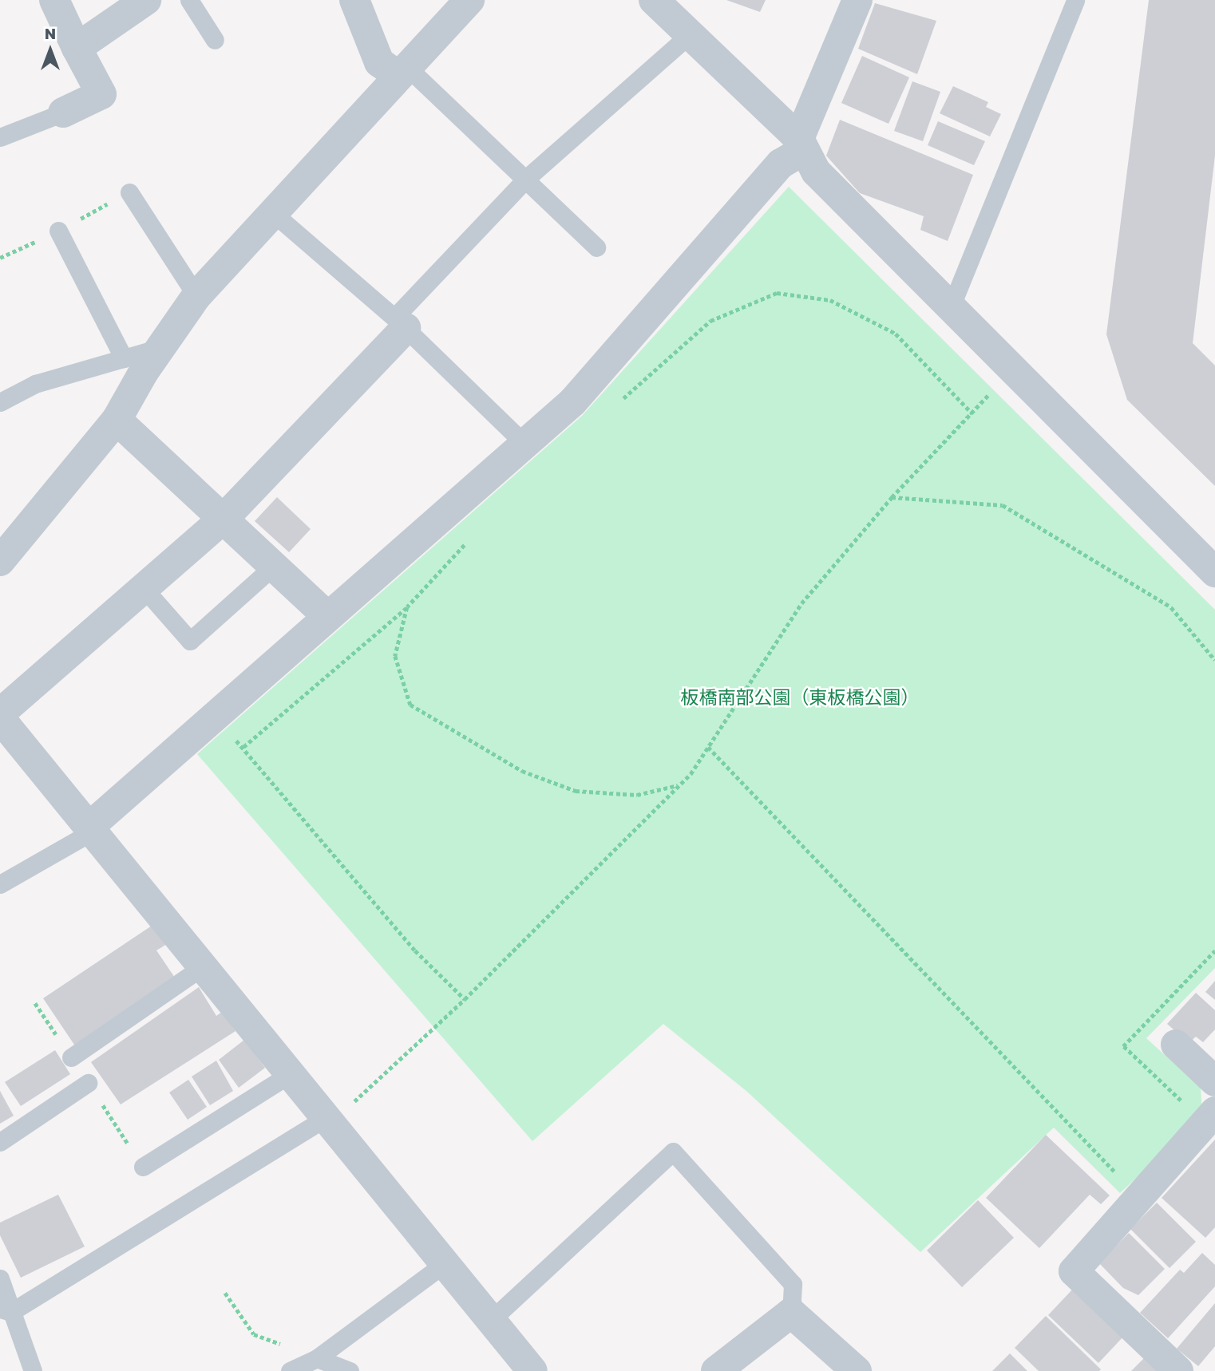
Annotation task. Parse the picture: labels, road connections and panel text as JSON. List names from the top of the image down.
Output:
{
  "parks": ["板橋南部公園（東板橋公園）"],
  "north": "top"
}
